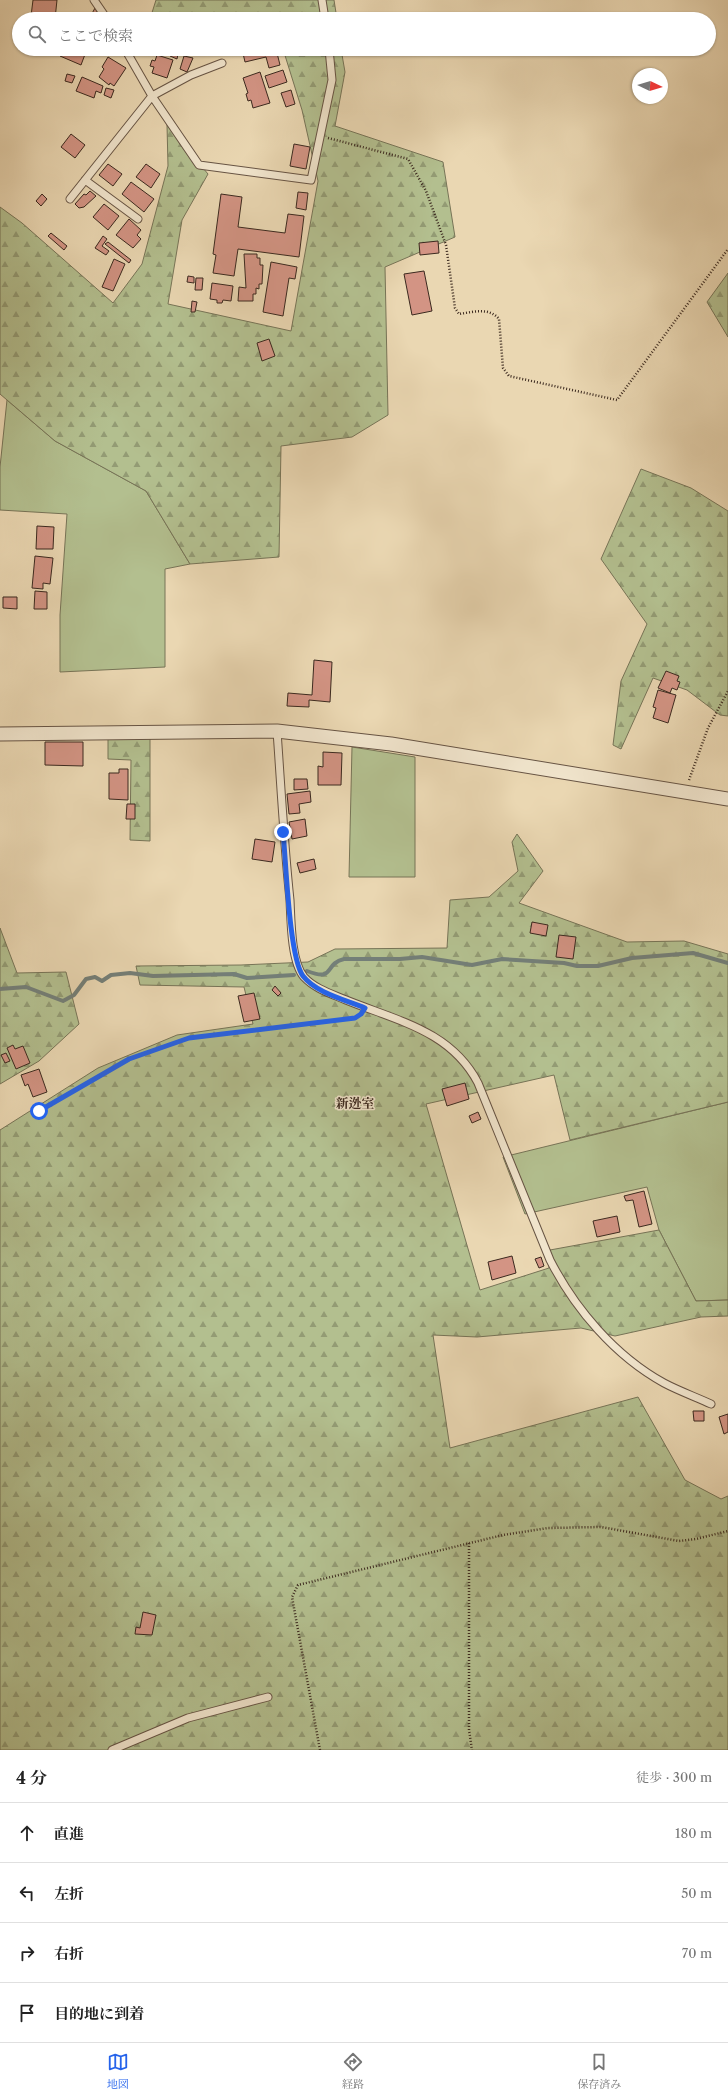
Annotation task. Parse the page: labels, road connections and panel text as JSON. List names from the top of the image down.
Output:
{
  "districts": ["新迯室"],
  "north": "right",
  "page": {
    "search": "ここで検索",
    "heading": ["4 分", "徒歩 · 300 m"],
    "list": [
      ["直進", "180 m"],
      ["左折", "50 m"],
      ["右折", "70 m"],
      "目的地に到着"
    ],
    "nav": ["地図", "経路", "保存済み"]
  }
}
